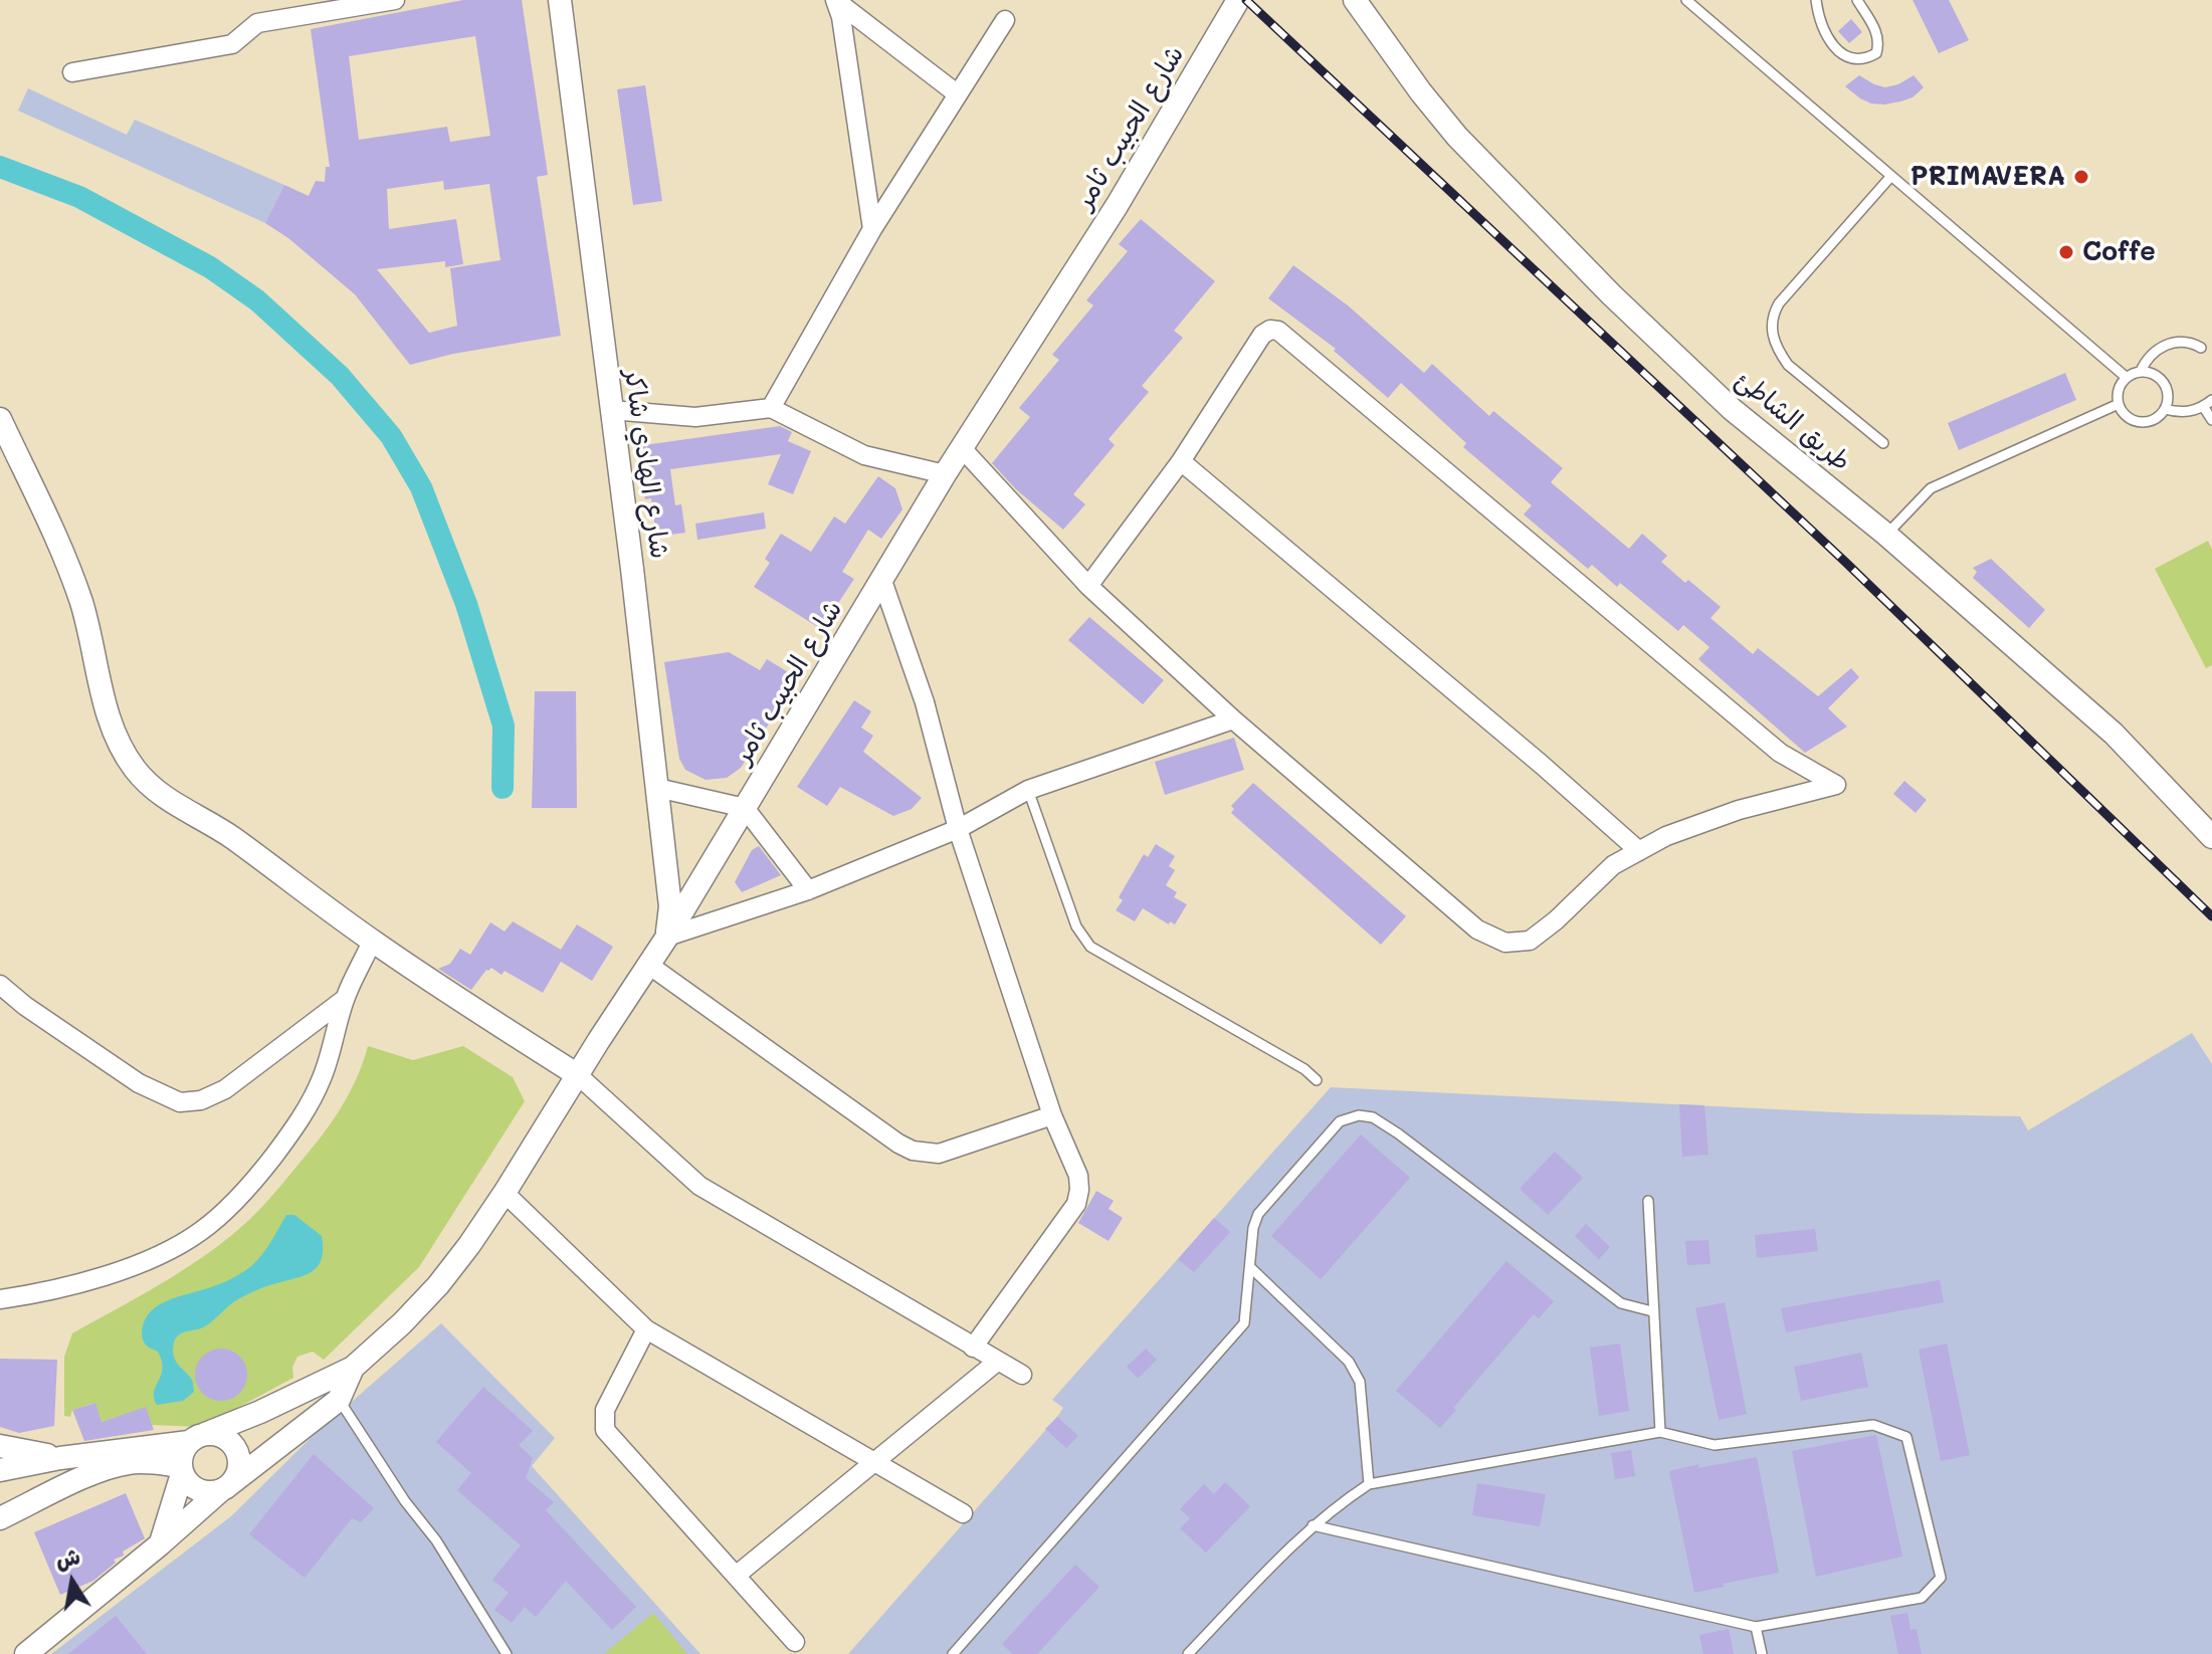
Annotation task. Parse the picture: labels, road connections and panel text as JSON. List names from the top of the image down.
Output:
{
  "streets": {
    "street": ["شارع الحبيب ثامر", "طريق الشاطئ", "شارع الهادي شاكر"]
  },
  "crossings": [
    ["شارع الحبيب ثامر", "شارع الهادي شاكر"]
  ],
  "places": ["PRIMAVERA", "Coffe"],
  "north": "top"
}
